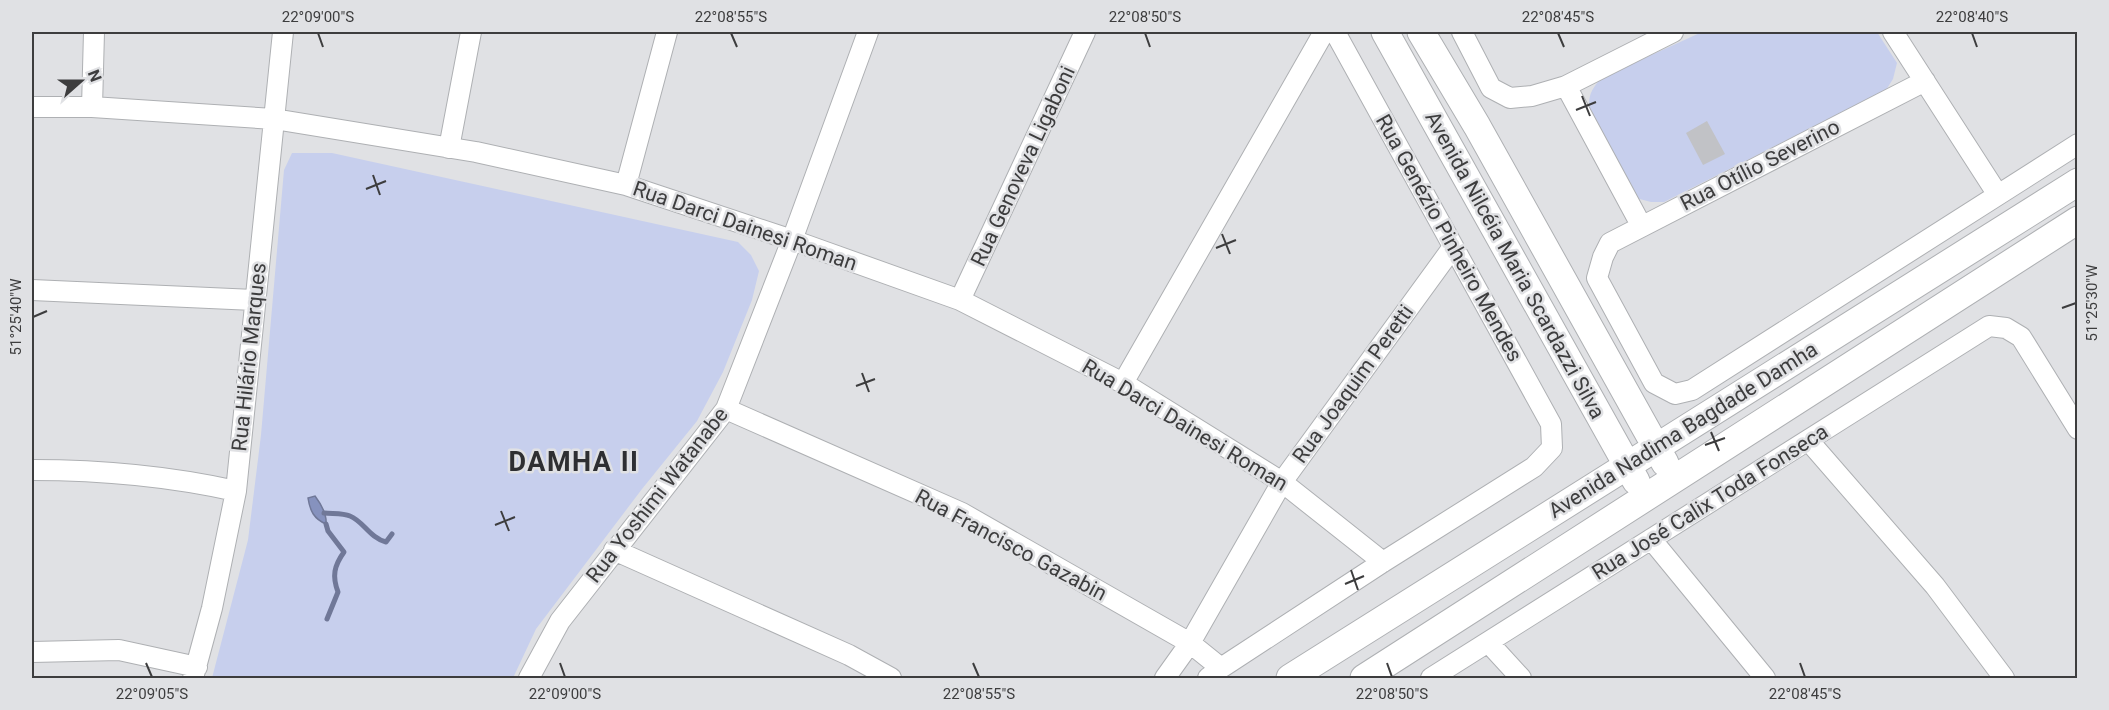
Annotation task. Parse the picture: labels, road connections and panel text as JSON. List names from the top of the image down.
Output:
{
  "streets": {
    "street": [
      "Rua Otílio Severino",
      "Rua Genoveva Ligaboni",
      "Rua Darci Dainesi Roman",
      "Rua Genézio Pinheiro Mendes",
      "Avenida Nilcéia Maria Scardazzi Silva",
      "Rua Hilário Marques",
      "Rua Joaquim Peretti",
      "Avenida Nadima Bagdade Damha",
      "Rua Yoshimi Watanabe",
      "Rua José Calix Toda Fonseca",
      "Rua Francisco Gazabin"
    ]
  },
  "crossings": [
    ["Rua Otílio Severino", "Avenida Nadima Bagdade Damha"],
    ["Rua Genoveva Ligaboni", "Rua Darci Dainesi Roman"],
    ["Rua Darci Dainesi Roman", "Rua Genézio Pinheiro Mendes"],
    ["Rua Darci Dainesi Roman", "Rua Hilário Marques"],
    ["Rua Darci Dainesi Roman", "Rua Joaquim Peretti"],
    ["Rua Darci Dainesi Roman", "Rua Yoshimi Watanabe"],
    ["Rua Genézio Pinheiro Mendes", "Rua Joaquim Peretti"],
    ["Avenida Nilcéia Maria Scardazzi Silva", "Avenida Nadima Bagdade Damha"],
    ["Rua Joaquim Peretti", "Rua Francisco Gazabin"],
    ["Rua Yoshimi Watanabe", "Rua Francisco Gazabin"]
  ],
  "districts": ["DAMHA II"],
  "north": "right",
  "coordinates": [
    "22°09'00\"S",
    "22°08'55\"S",
    "22°08'50\"S",
    "22°08'45\"S",
    "22°08'40\"S",
    "51°25'30\"W",
    "51°25'40\"W",
    "22°09'05\"S"
  ]
}
